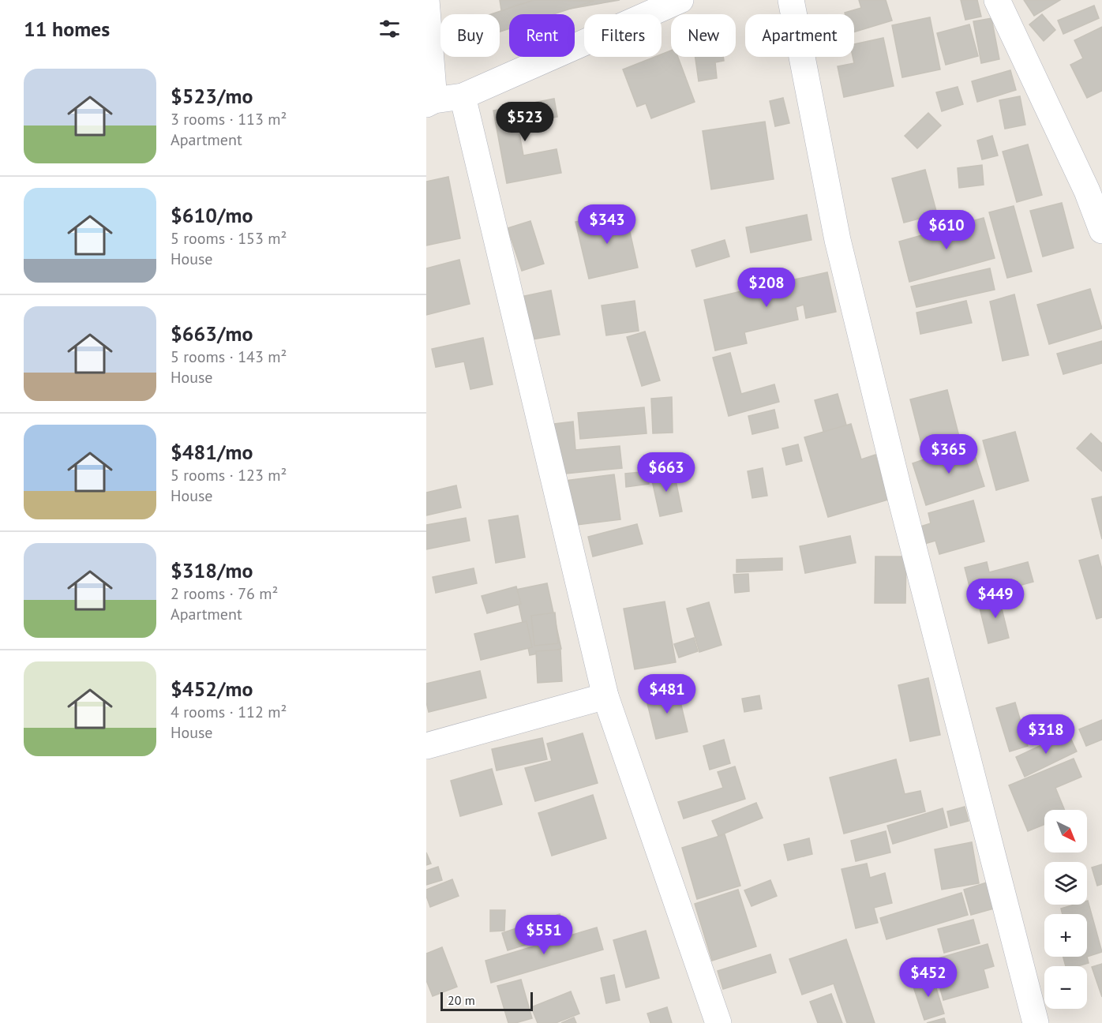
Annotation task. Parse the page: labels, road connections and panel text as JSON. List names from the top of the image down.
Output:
{
  "scale_bar": "20 m",
  "north": "bottom right",
  "page": {
    "heading": "11 homes",
    "chip": [
      "Buy",
      "Rent",
      "Filters",
      "New",
      "Apartment"
    ],
    "list": [
      {
        "name": "$523/mo",
        "note": "3 rooms · 113 m² · Apartment"
      },
      {
        "name": "$610/mo",
        "note": "5 rooms · 153 m² · House"
      },
      {
        "name": "$663/mo",
        "note": "5 rooms · 143 m² · House"
      },
      {
        "name": "$481/mo",
        "note": "5 rooms · 123 m² · House"
      },
      {
        "name": "$318/mo",
        "note": "2 rooms · 76 m² · Apartment"
      },
      {
        "name": "$452/mo",
        "note": "4 rooms · 112 m² · House"
      }
    ],
    "price": [
      "$523",
      "$343",
      "$610",
      "$208",
      "$365",
      "$663",
      "$449",
      "$481",
      "$318",
      "$551",
      "$452"
    ],
    "map_buttons": ["+", "−"],
    "scale": "20 m"
  }
}
